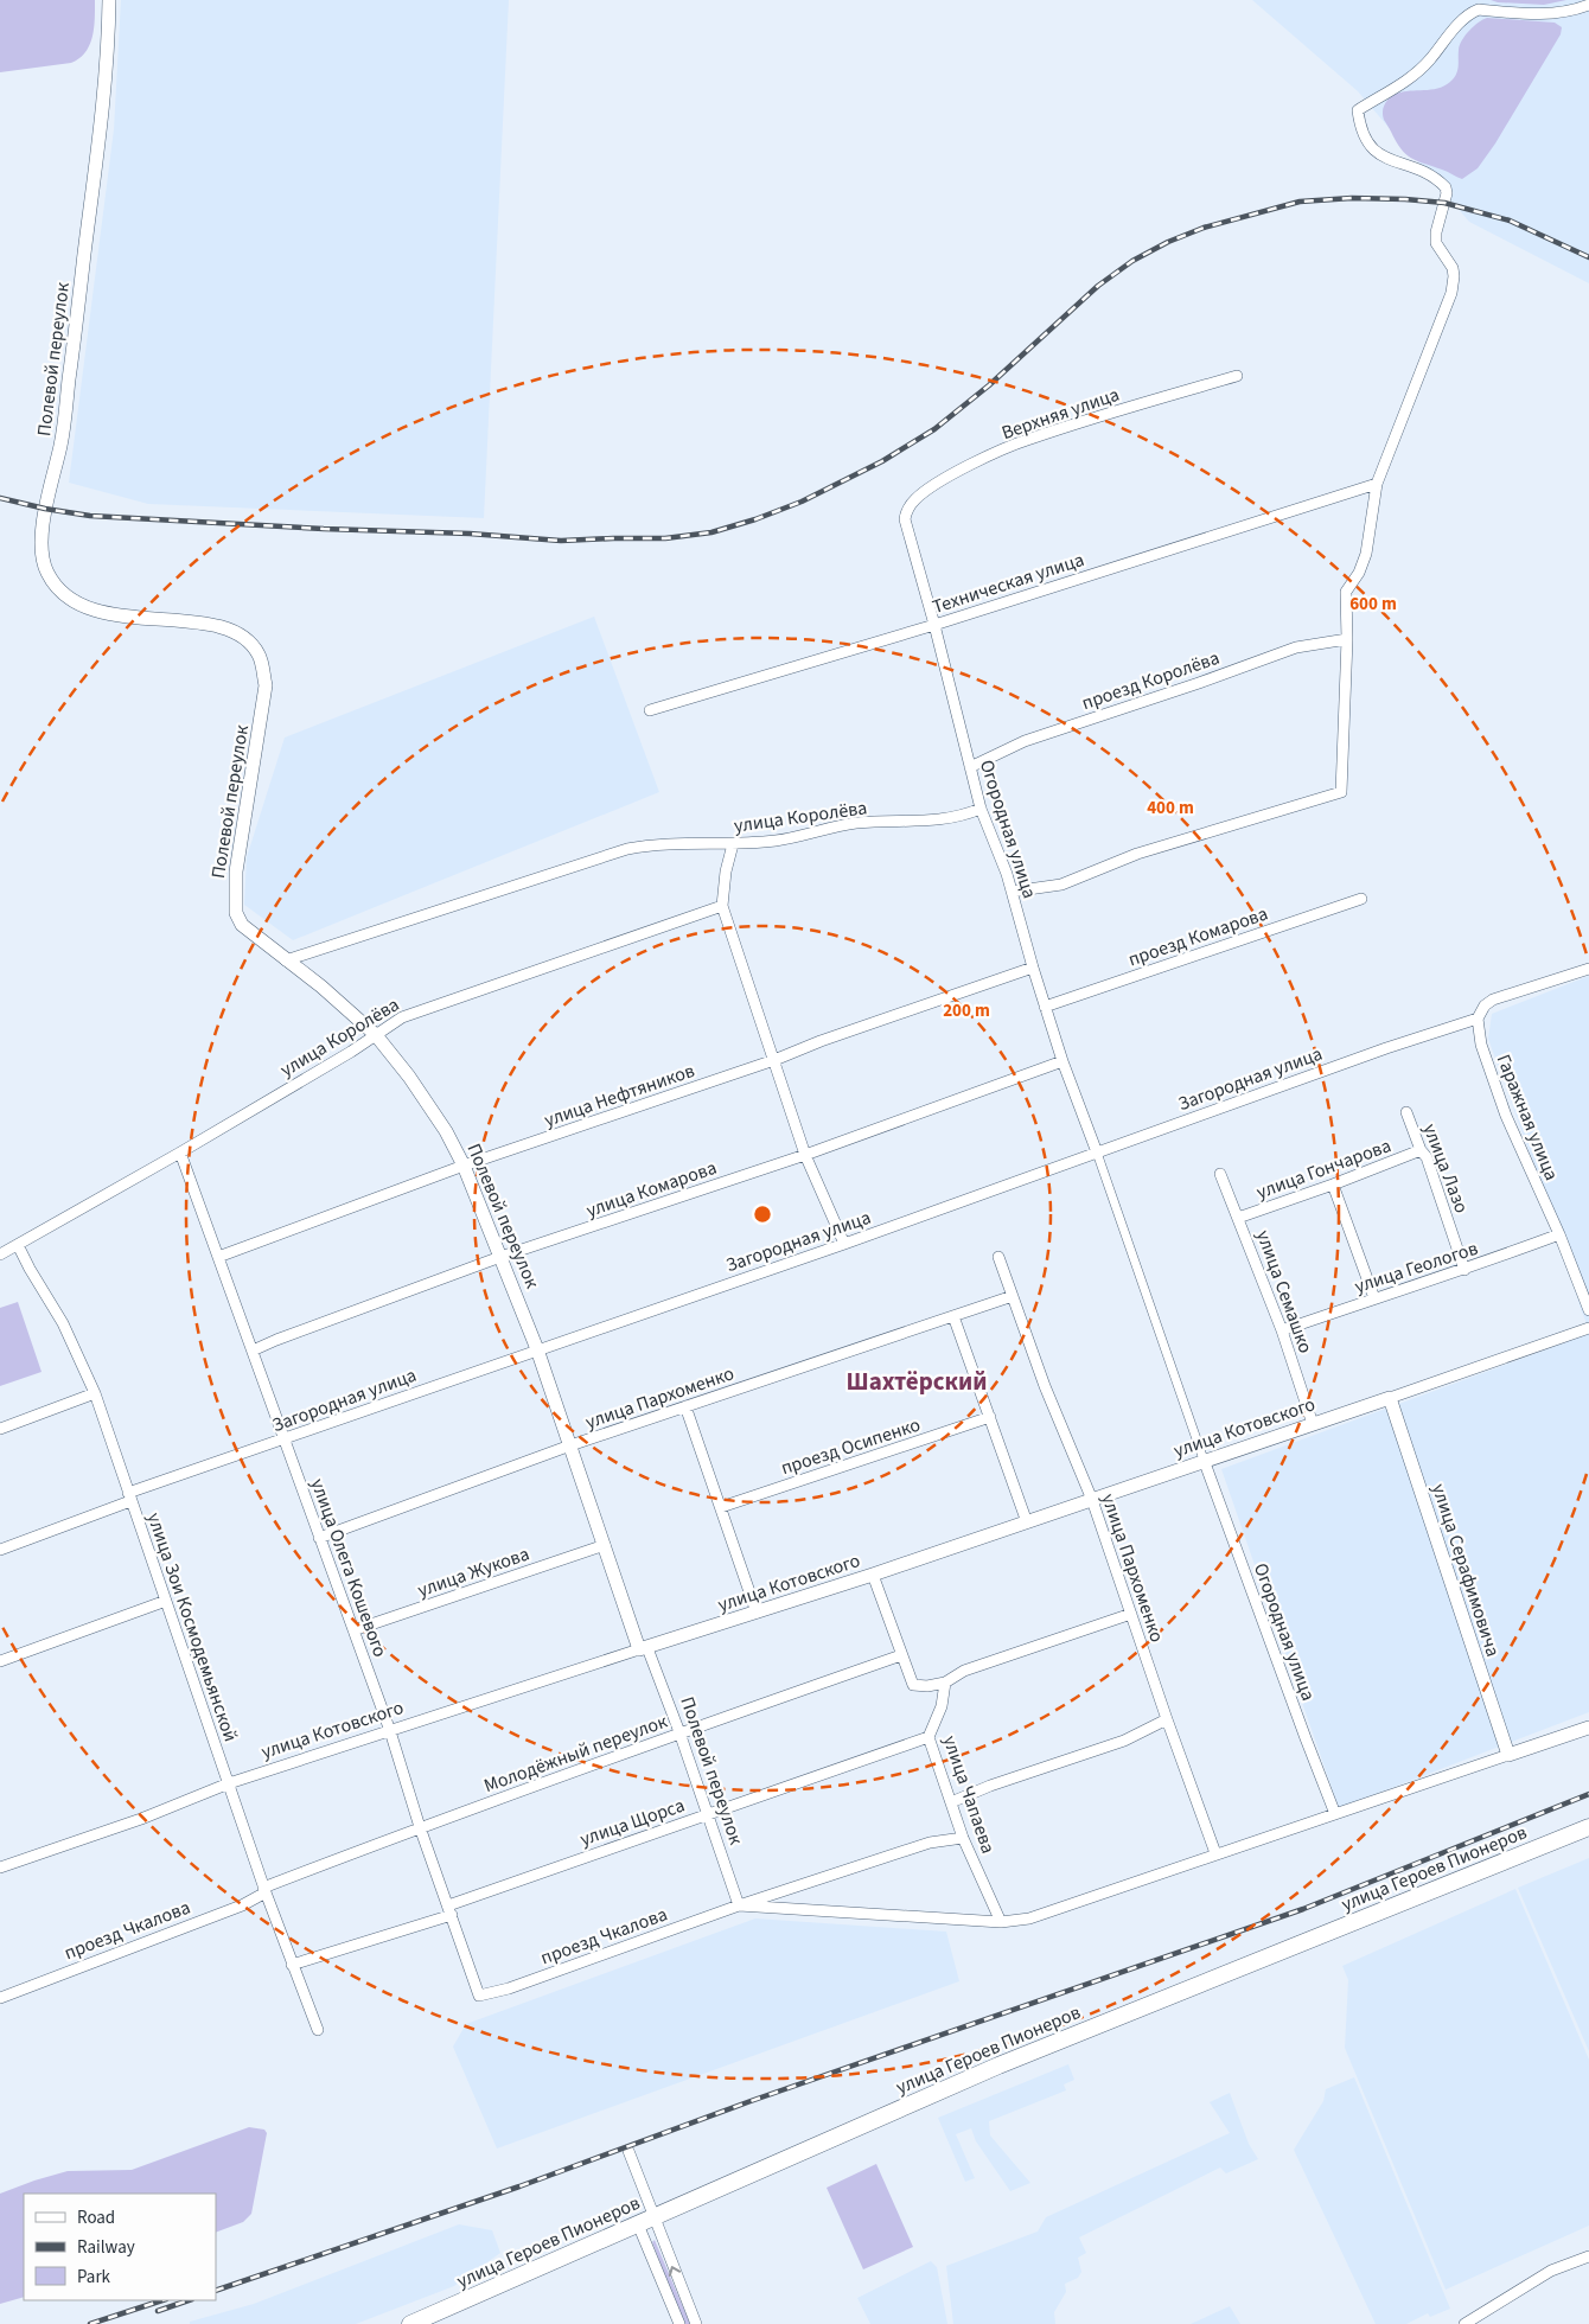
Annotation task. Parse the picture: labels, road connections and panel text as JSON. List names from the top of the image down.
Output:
{
  "streets": {
    "main road": ["улица Героев Пионеров"],
    "street": [
      "Полевой переулок",
      "Верхняя улица",
      "Техническая улица",
      "проезд Королёва",
      "улица Королёва",
      "Огородная улица",
      "проезд Комарова",
      "Загородная улица",
      "улица Нефтяников",
      "Гаражная улица",
      "улица Гончарова",
      "улица Лазо",
      "улица Комарова",
      "улица Геологов",
      "улица Семашко",
      "улица Пархоменко",
      "улица Котовского",
      "проезд Осипенко",
      "улица Олега Кошевого",
      "улица Серафимовича",
      "улица Жукова",
      "улица Зои Космодемьянской",
      "Молодёжный переулок",
      "улица Чапаева",
      "улица Щорса",
      "проезд Чкалова"
    ]
  },
  "crossings": [
    ["Полевой переулок", "улица Королёва"],
    ["Полевой переулок", "Загородная улица"],
    ["Полевой переулок", "улица Нефтяников"],
    ["Полевой переулок", "улица Комарова"],
    ["Полевой переулок", "улица Пархоменко"],
    ["Полевой переулок", "улица Котовского"],
    ["Полевой переулок", "улица Жукова"],
    ["Полевой переулок", "Молодёжный переулок"],
    ["Полевой переулок", "улица Щорса"],
    ["Полевой переулок", "проезд Чкалова"],
    ["Верхняя улица", "Огородная улица"],
    ["Техническая улица", "Огородная улица"],
    ["проезд Королёва", "Огородная улица"],
    ["улица Королёва", "Огородная улица"],
    ["улица Королёва", "улица Олега Кошевого"],
    ["улица Королёва", "улица Зои Космодемьянской"],
    ["Огородная улица", "проезд Комарова"],
    ["Огородная улица", "Загородная улица"],
    ["Огородная улица", "улица Нефтяников"],
    ["Огородная улица", "улица Комарова"],
    ["Огородная улица", "улица Котовского"],
    ["Загородная улица", "Гаражная улица"],
    ["Загородная улица", "улица Олега Кошевого"],
    ["Загородная улица", "улица Зои Космодемьянской"],
    ["улица Нефтяников", "улица Олега Кошевого"],
    ["Гаражная улица", "улица Геологов"],
    ["улица Гончарова", "улица Лазо"],
    ["улица Гончарова", "улица Семашко"],
    ["улица Лазо", "улица Геологов"],
    ["улица Комарова", "улица Олега Кошевого"],
    ["улица Геологов", "улица Семашко"],
    ["улица Семашко", "улица Котовского"],
    ["улица Пархоменко", "улица Котовского"],
    ["улица Пархоменко", "улица Олега Кошевого"],
    ["улица Котовского", "улица Олега Кошевого"],
    ["улица Котовского", "улица Серафимовича"],
    ["улица Котовского", "улица Зои Космодемьянской"],
    ["улица Олега Кошевого", "улица Жукова"],
    ["улица Олега Кошевого", "Молодёжный переулок"],
    ["улица Олега Кошевого", "улица Щорса"],
    ["улица Олега Кошевого", "проезд Чкалова"],
    ["улица Зои Космодемьянской", "Молодёжный переулок"],
    ["улица Зои Космодемьянской", "улица Щорса"],
    ["улица Зои Космодемьянской", "проезд Чкалова"],
    ["Молодёжный переулок", "проезд Чкалова"],
    ["улица Чапаева", "улица Щорса"],
    ["улица Чапаева", "проезд Чкалова"]
  ],
  "districts": ["Шахтёрский"],
  "legend": ["Road", "Railway", "Park"],
  "rings": ["600 m", "400 m", "200 m"]
}
